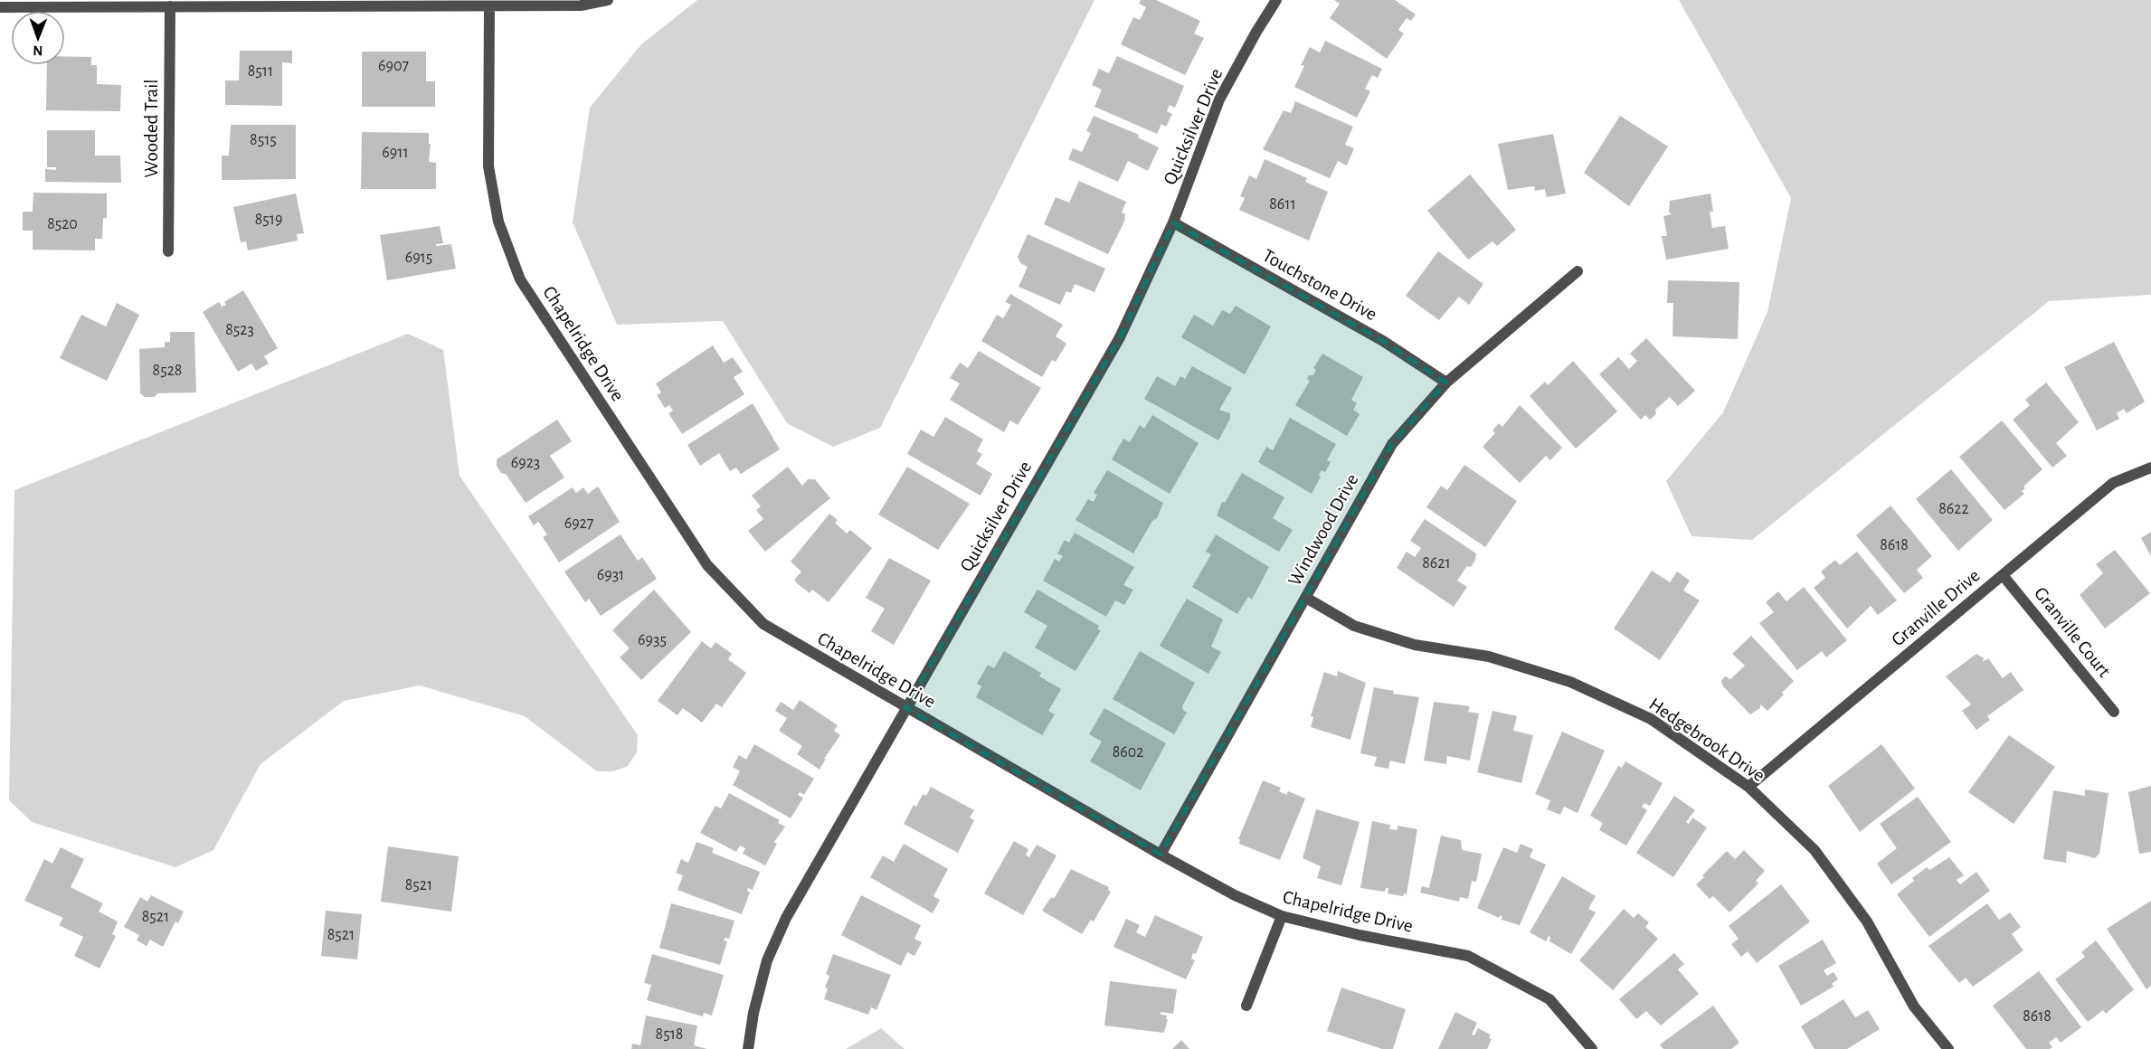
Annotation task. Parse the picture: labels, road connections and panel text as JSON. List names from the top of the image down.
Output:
{
  "streets": {
    "street": [
      "Quicksilver Drive",
      "Wooded Trail",
      "Touchstone Drive",
      "Chapelridge Drive",
      "Windwood Drive",
      "Granville Drive",
      "Granville Court",
      "Hedgebrook Drive"
    ]
  },
  "crossings": [
    ["Quicksilver Drive", "Touchstone Drive"],
    ["Quicksilver Drive", "Chapelridge Drive"],
    ["Touchstone Drive", "Windwood Drive"],
    ["Chapelridge Drive", "Windwood Drive"],
    ["Windwood Drive", "Hedgebrook Drive"],
    ["Granville Drive", "Granville Court"],
    ["Granville Drive", "Hedgebrook Drive"]
  ],
  "house_numbers": [
    "6907",
    "8511",
    "8515",
    "6911",
    "8611",
    "8519",
    "8520",
    "6915",
    "8523",
    "8528",
    "6923",
    "8622",
    "6927",
    "8618",
    "8621",
    "6931",
    "6935",
    "8602",
    "8521",
    "8521",
    "8521",
    "8618",
    "8518"
  ],
  "north": "bottom"
}
